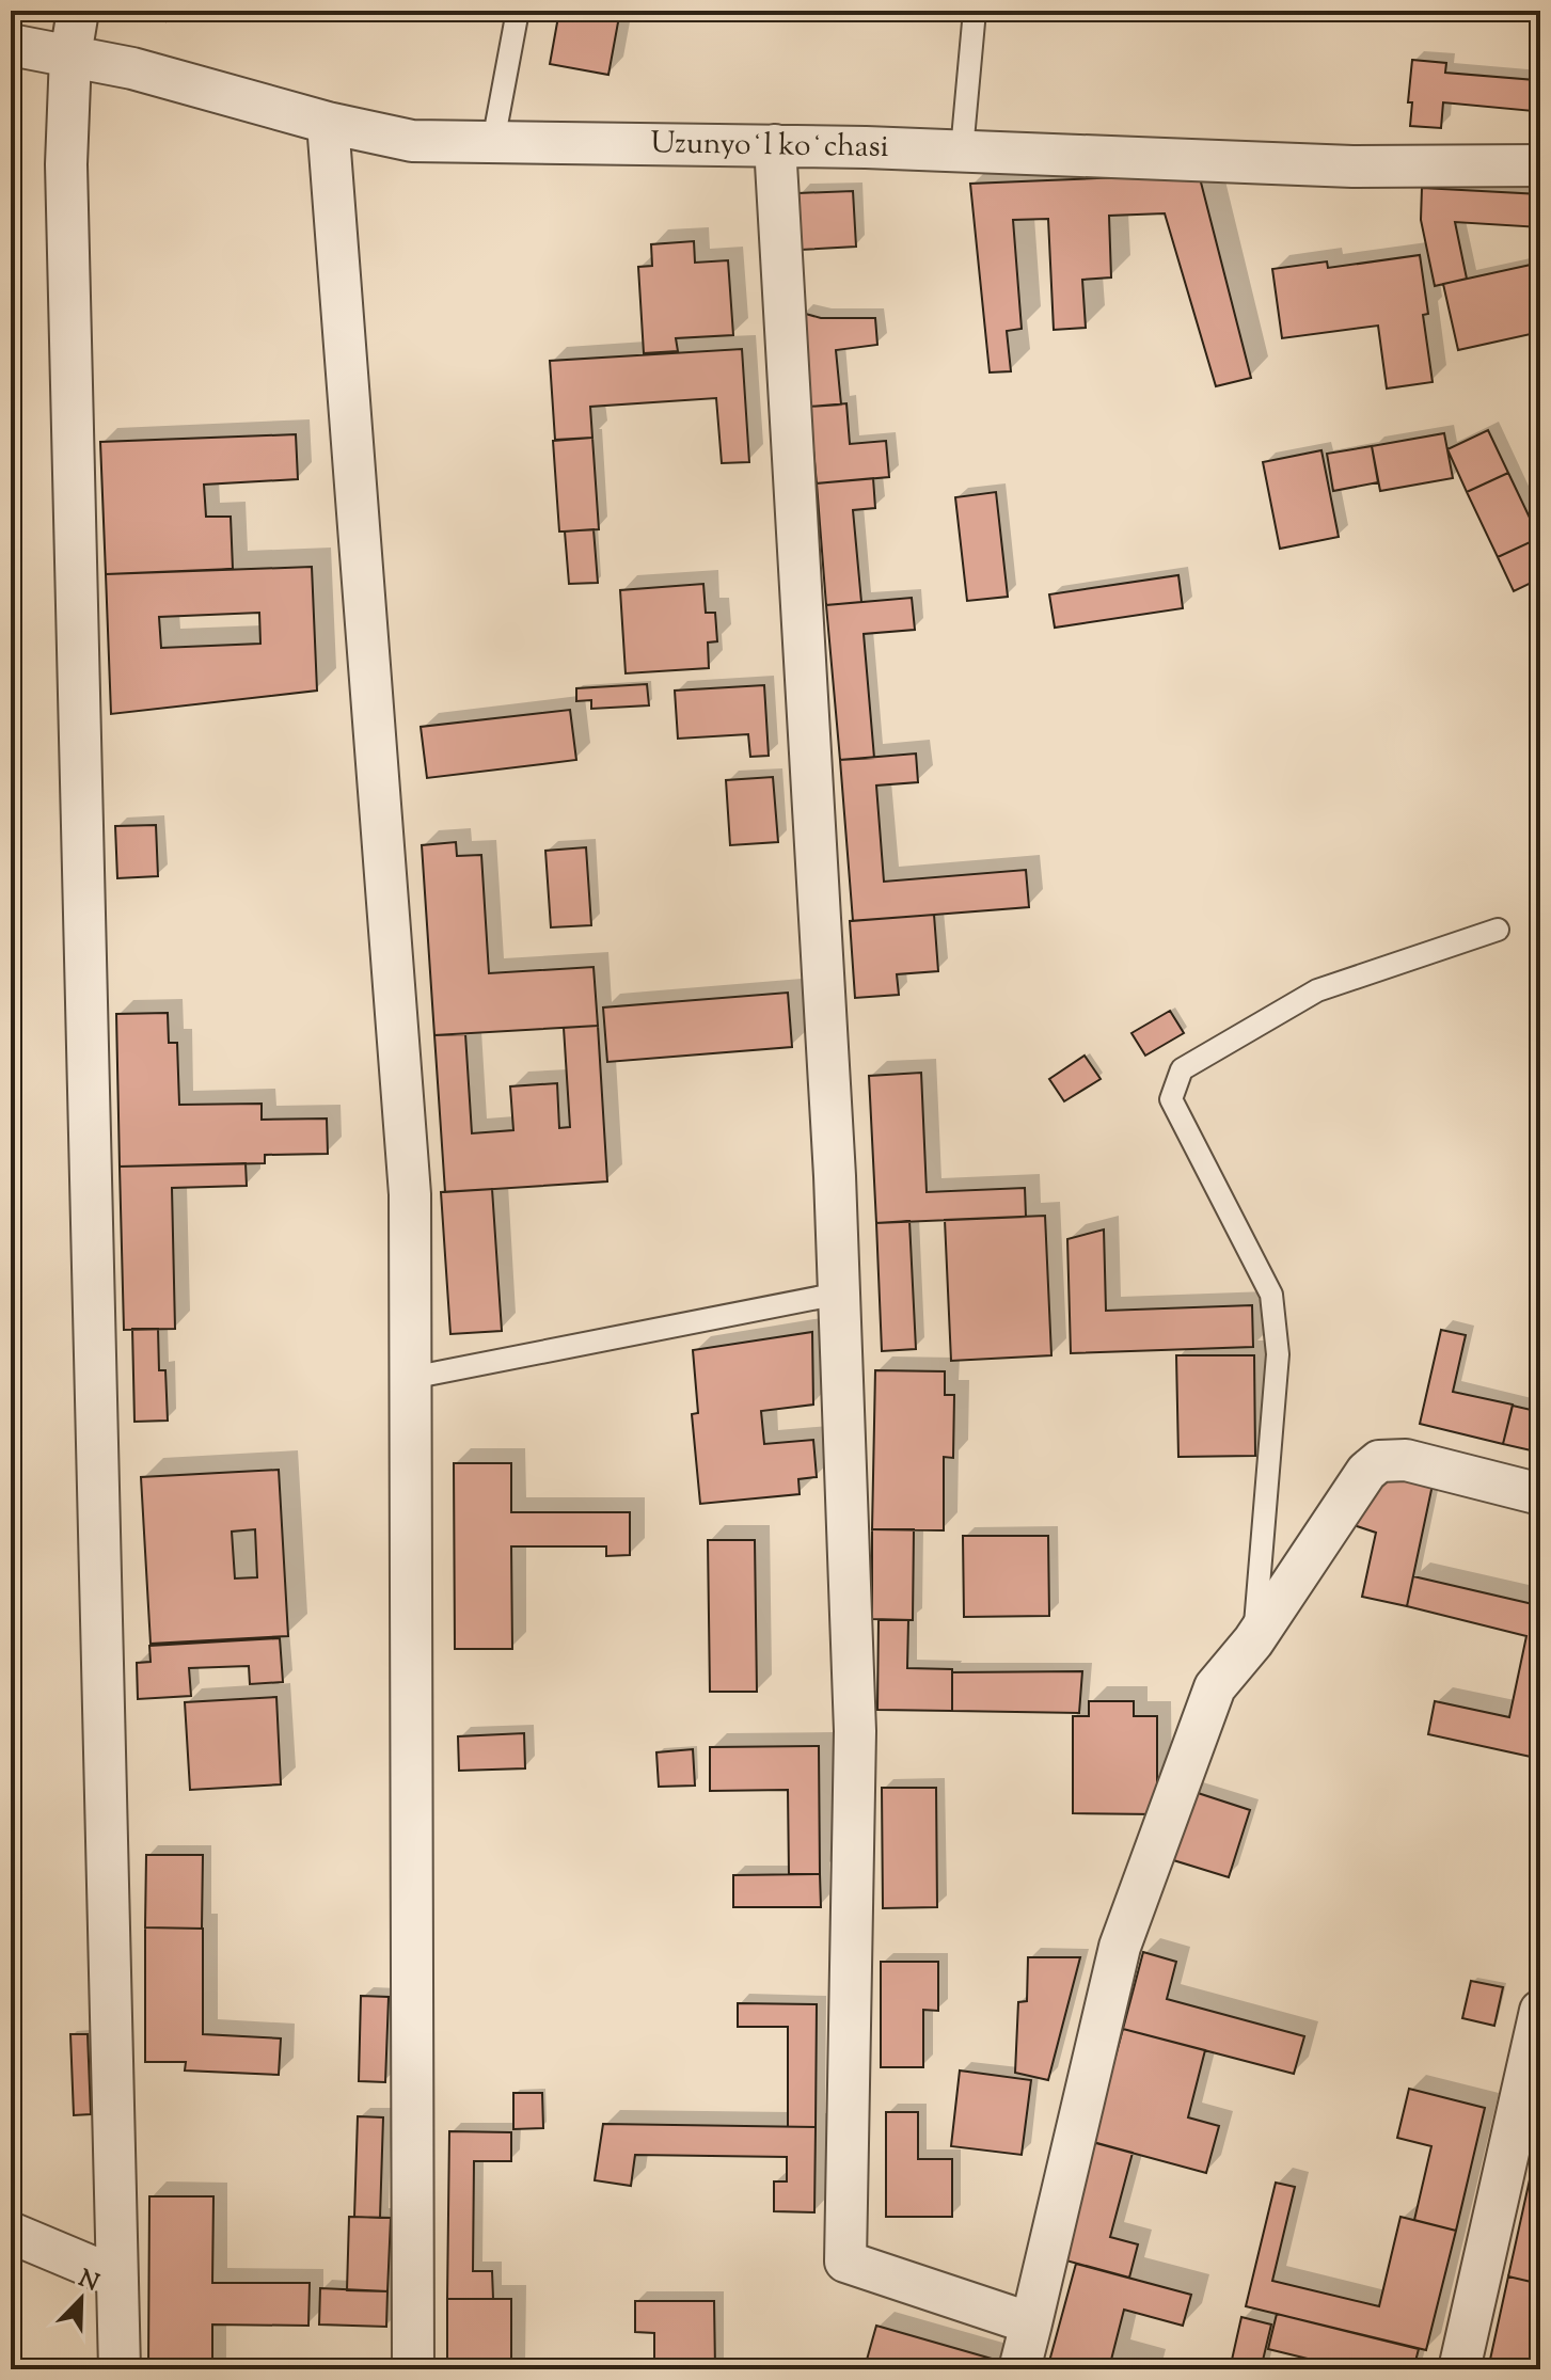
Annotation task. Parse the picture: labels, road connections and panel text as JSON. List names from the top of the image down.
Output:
{
  "streets": {
    "street": ["Uzunyoʻl koʻchasi"]
  },
  "north": "top right"
}
